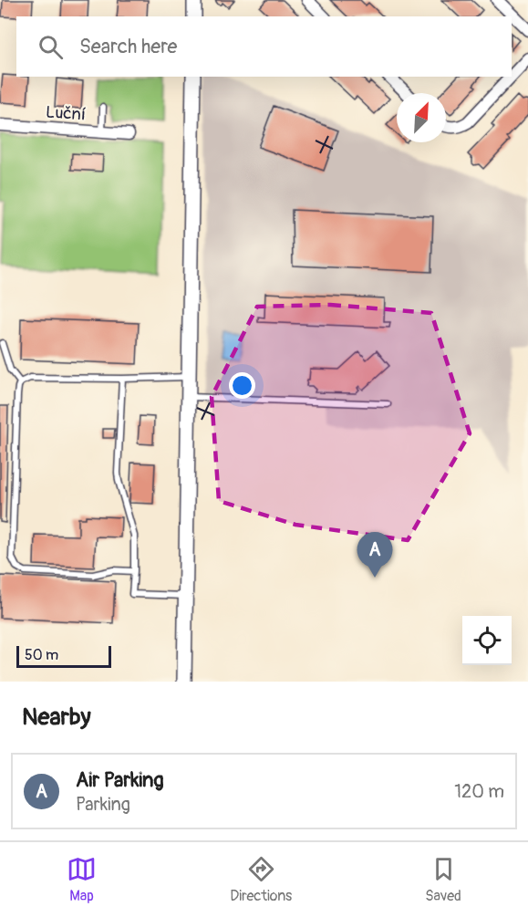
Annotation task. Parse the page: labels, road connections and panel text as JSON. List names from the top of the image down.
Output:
{
  "streets": {
    "street": ["Luční"]
  },
  "scale_bar": "50 m",
  "north": "top right",
  "page": {
    "search": "Search here",
    "pins": "A",
    "scale": "50 m",
    "heading": "Nearby",
    "list": [
      {
        "mark": "A",
        "name": "Air Parking",
        "note": "Parking",
        "value": "120 m"
      }
    ],
    "nav": ["Map", "Directions", "Saved"]
  }
}
